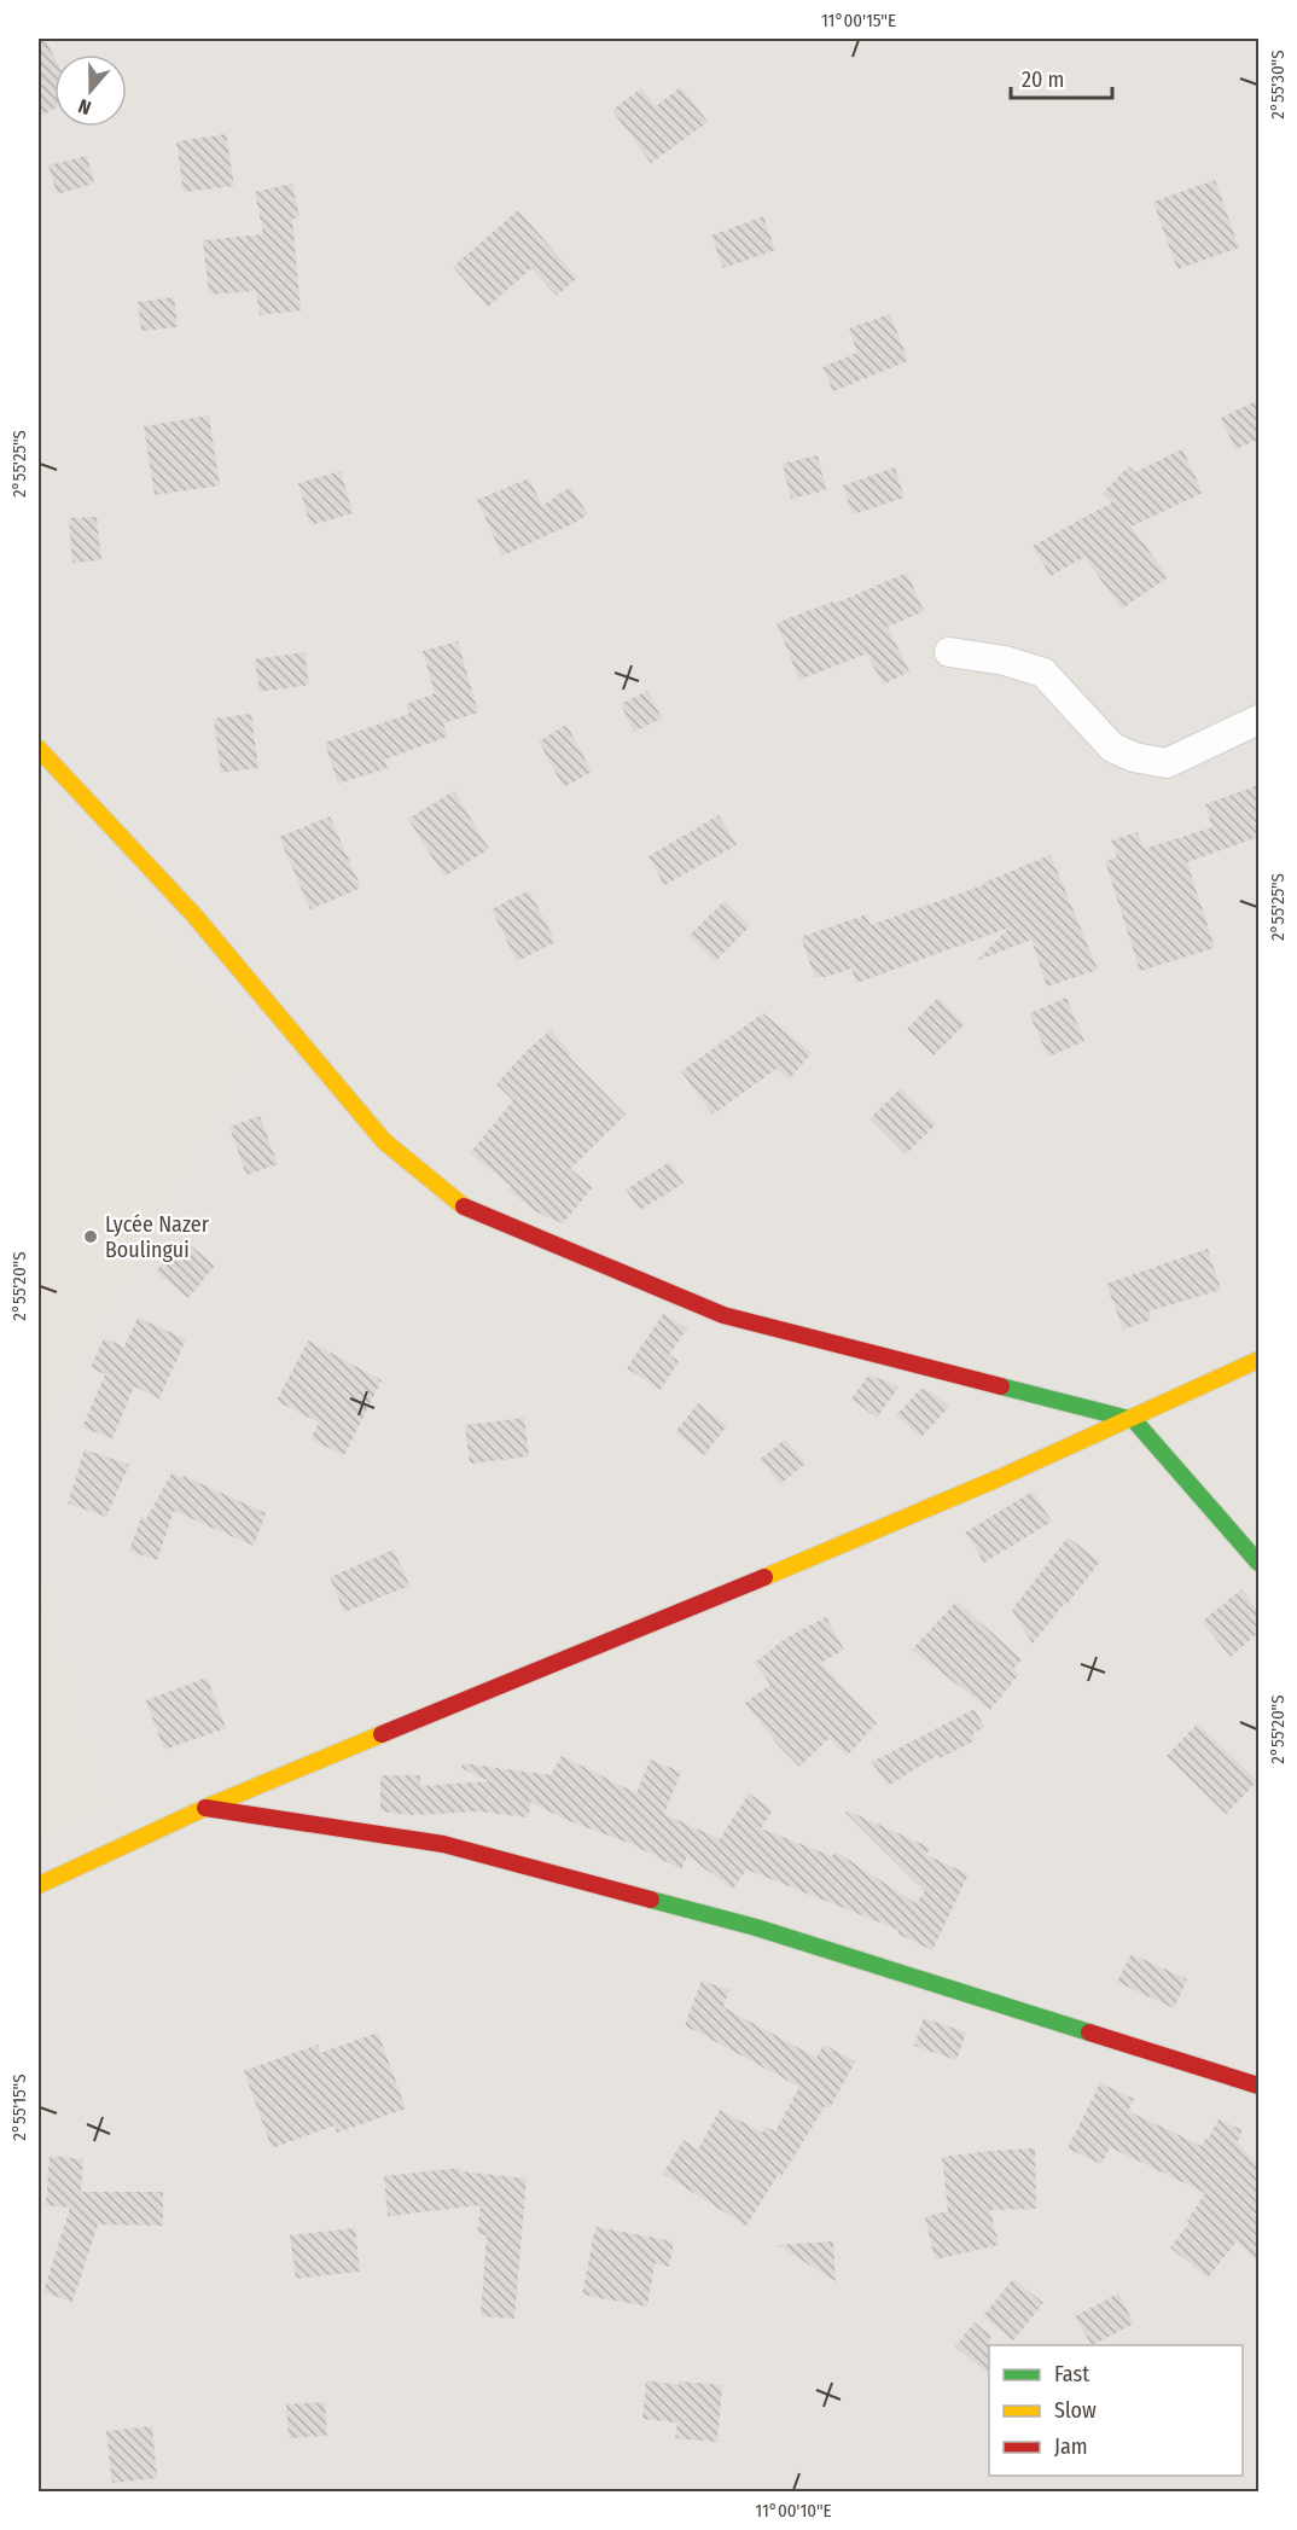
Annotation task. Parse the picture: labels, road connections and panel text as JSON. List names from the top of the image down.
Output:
{
  "places": ["Lycée Nazer Boulingui"],
  "legend": ["Fast", "Slow", "Jam"],
  "scale_bar": "20 m",
  "north": "bottom",
  "coordinates": [
    "11°00'15\"E",
    "2°55'30\"S",
    "2°55'25\"S",
    "2°55'20\"S",
    "2°55'15\"S",
    "11°00'10\"E"
  ]
}
